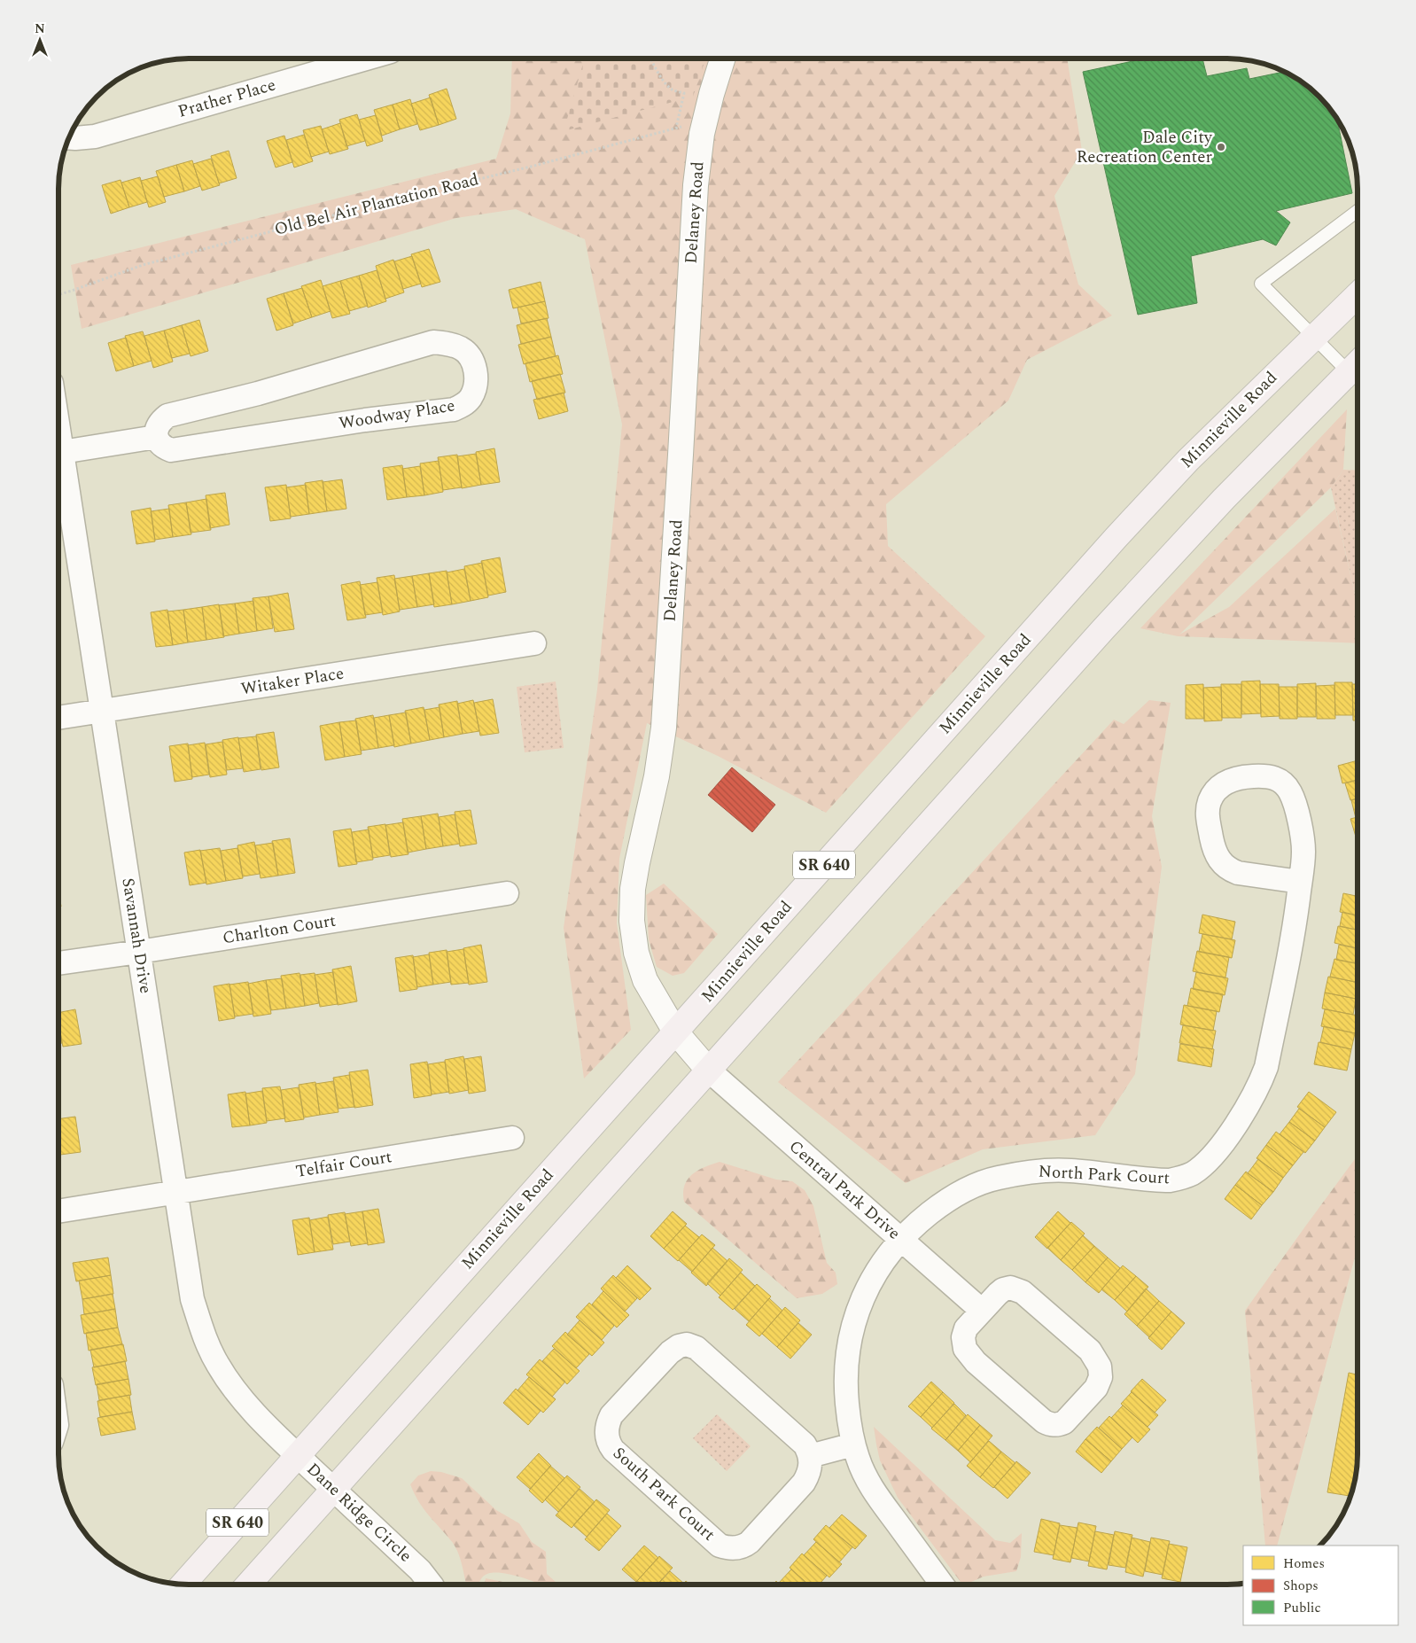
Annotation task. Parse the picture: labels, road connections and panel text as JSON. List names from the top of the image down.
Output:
{
  "streets": {
    "main road": ["Minnieville Road", "SR 640"],
    "street": [
      "Prather Place",
      "Delaney Road",
      "Woodway Place",
      "Witaker Place",
      "Charlton Court",
      "Savannah Drive",
      "Telfair Court",
      "North Park Court",
      "Central Park Drive",
      "South Park Court",
      "Dane Ridge Circle"
    ],
    "path": ["Old Bel Air Plantation Road"]
  },
  "crossings": [
    ["Old Bel Air Plantation Road", "Delaney Road"],
    ["Delaney Road", "Minnieville Road"],
    ["Delaney Road", "SR 640"],
    ["Delaney Road", "Central Park Drive"],
    ["Minnieville Road", "Savannah Drive"],
    ["Minnieville Road", "Dane Ridge Circle"],
    ["Witaker Place", "Savannah Drive"],
    ["SR 640", "Central Park Drive"],
    ["SR 640", "Dane Ridge Circle"],
    ["Charlton Court", "Savannah Drive"],
    ["Savannah Drive", "Telfair Court"],
    ["Savannah Drive", "Dane Ridge Circle"],
    ["North Park Court", "Central Park Drive"]
  ],
  "places": ["Dale City Recreation Center"],
  "legend": ["Homes", "Shops", "Public"],
  "north": "top"
}
